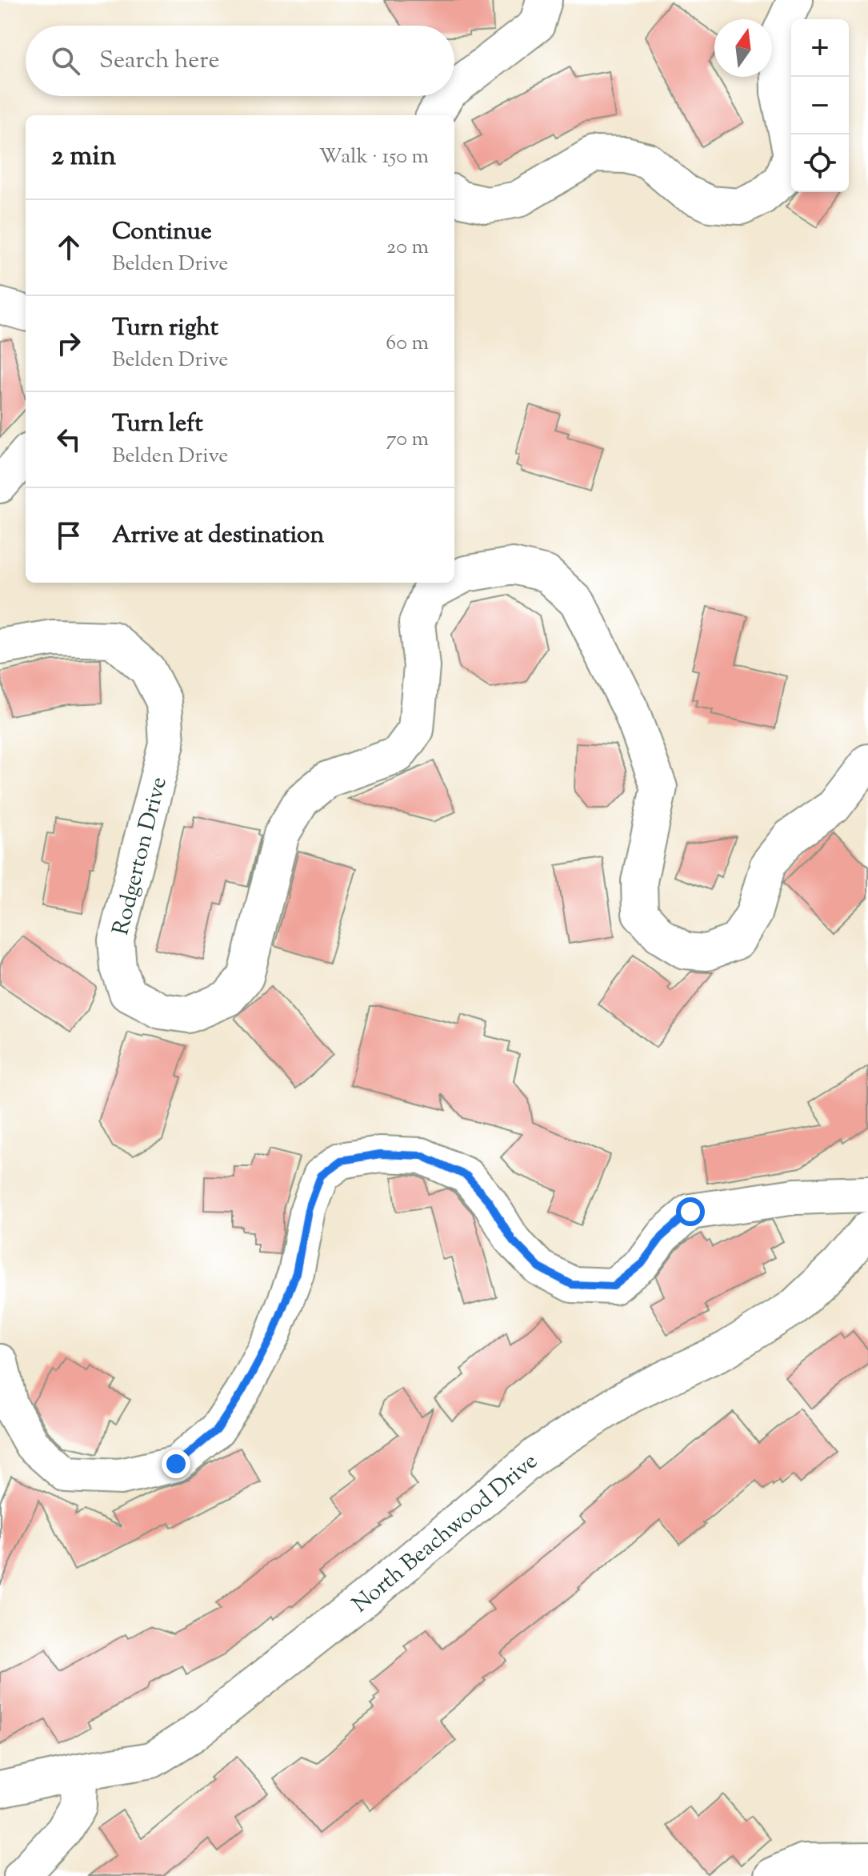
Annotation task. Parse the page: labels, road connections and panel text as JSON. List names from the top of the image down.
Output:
{
  "streets": {
    "street": ["Rodgerton Drive", "North Beachwood Drive"]
  },
  "north": "top",
  "page": {
    "map_buttons": ["+", "−"],
    "search": "Search here",
    "heading": ["2 min", "Walk · 150 m"],
    "list": [
      ["Continue", "Belden Drive", "20 m"],
      ["Turn right", "Belden Drive", "60 m"],
      ["Turn left", "Belden Drive", "70 m"],
      "Arrive at destination"
    ]
  }
}
